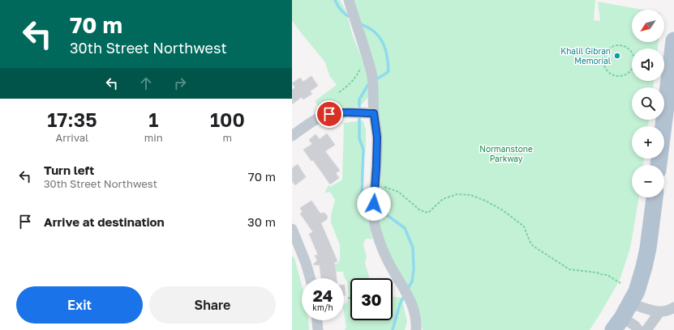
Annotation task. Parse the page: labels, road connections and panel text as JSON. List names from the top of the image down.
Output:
{
  "parks": ["Normanstone Parkway"],
  "places": ["Khalil Gibran Memorial"],
  "north": "bottom left",
  "page": {
    "turn": ["70 m", "30th Street Northwest"],
    "map_buttons": ["+", "−"],
    "eta": [
      "17:35",
      "Arrival",
      "1",
      "min",
      "100",
      "m"
    ],
    "list": [
      {
        "name": "Turn left",
        "note": "30th Street Northwest",
        "value": "70 m"
      },
      {
        "name": "Arrive at destination",
        "value": "30 m"
      }
    ],
    "speed": "24 km/h",
    "limit": "30",
    "buttons": ["Exit", "Share"]
  }
}
